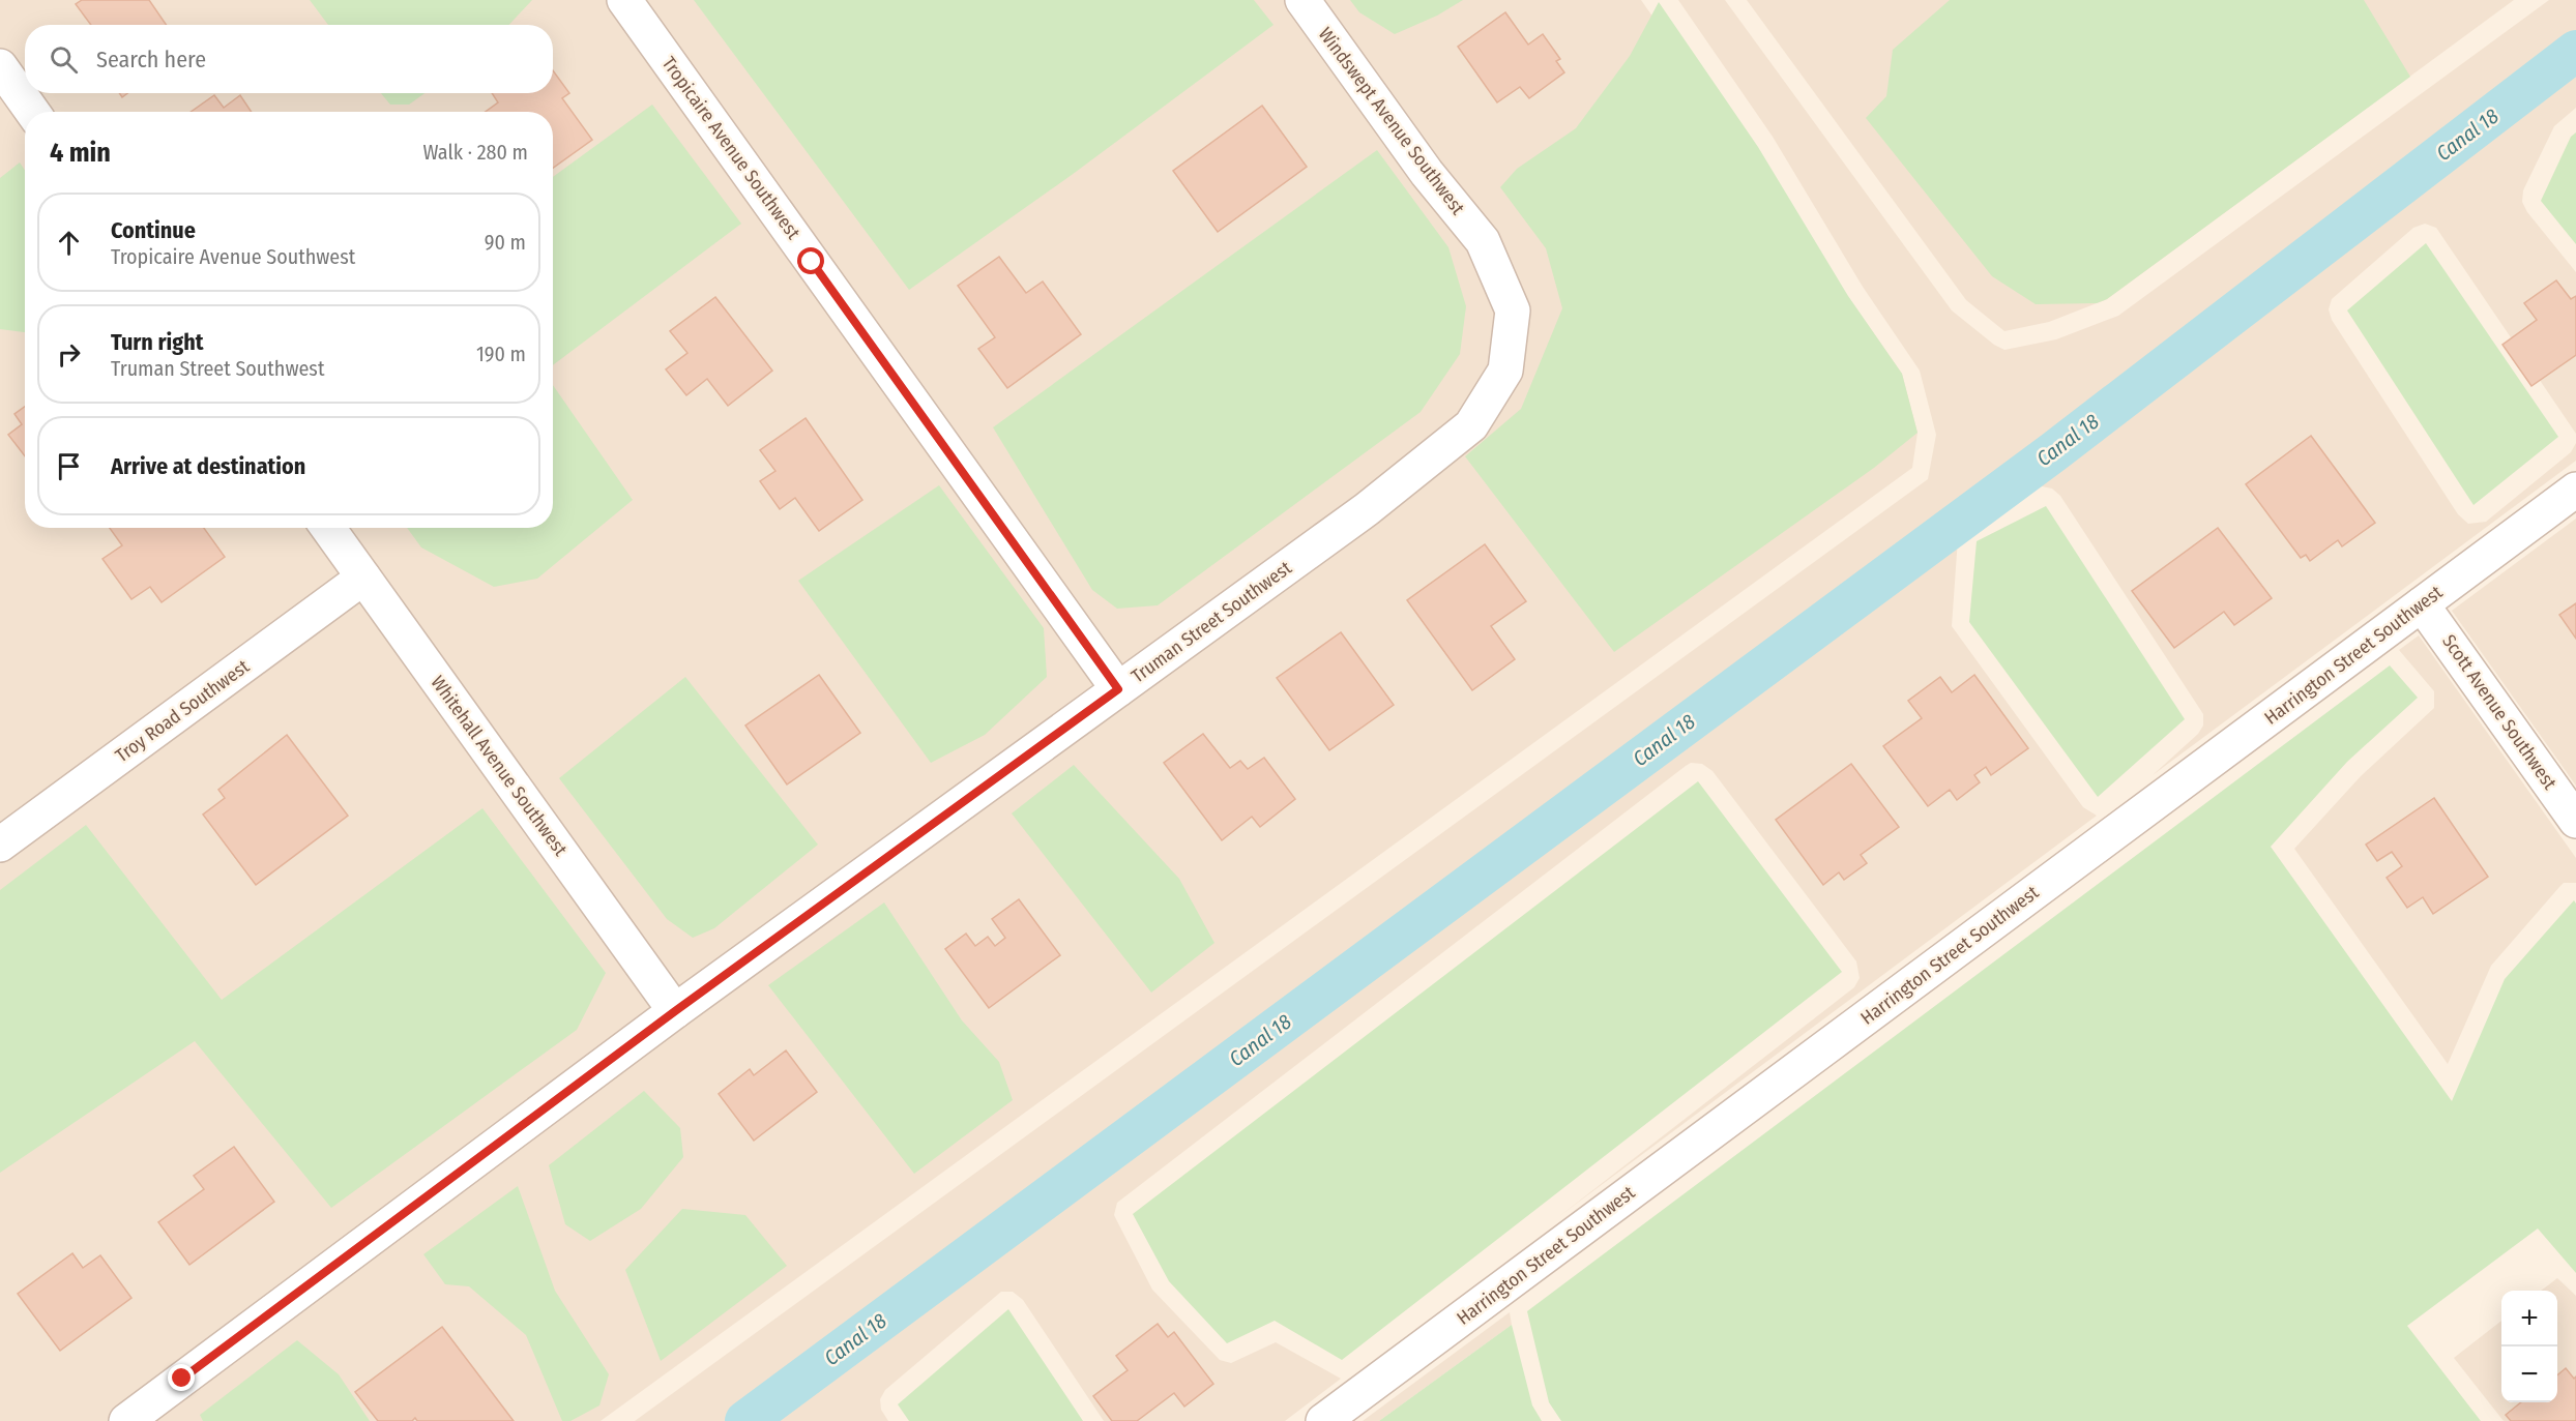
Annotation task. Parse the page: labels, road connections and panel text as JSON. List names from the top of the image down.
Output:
{
  "streets": {
    "street": [
      "Windswept Avenue Southwest",
      "Tropicaire Avenue Southwest",
      "Truman Street Southwest",
      "Harrington Street Southwest",
      "Troy Road Southwest",
      "Scott Avenue Southwest",
      "Whitehall Avenue Southwest"
    ]
  },
  "crossings": [
    ["Windswept Avenue Southwest", "Truman Street Southwest"],
    ["Tropicaire Avenue Southwest", "Truman Street Southwest"],
    ["Truman Street Southwest", "Whitehall Avenue Southwest"],
    ["Harrington Street Southwest", "Scott Avenue Southwest"],
    ["Troy Road Southwest", "Whitehall Avenue Southwest"]
  ],
  "water": ["Canal 18"],
  "page": {
    "search": "Search here",
    "heading": ["4 min", "Walk · 280 m"],
    "list": [
      ["Continue", "Tropicaire Avenue Southwest", "90 m"],
      ["Turn right", "Truman Street Southwest", "190 m"],
      "Arrive at destination"
    ],
    "map_buttons": ["+", "−"]
  }
}
